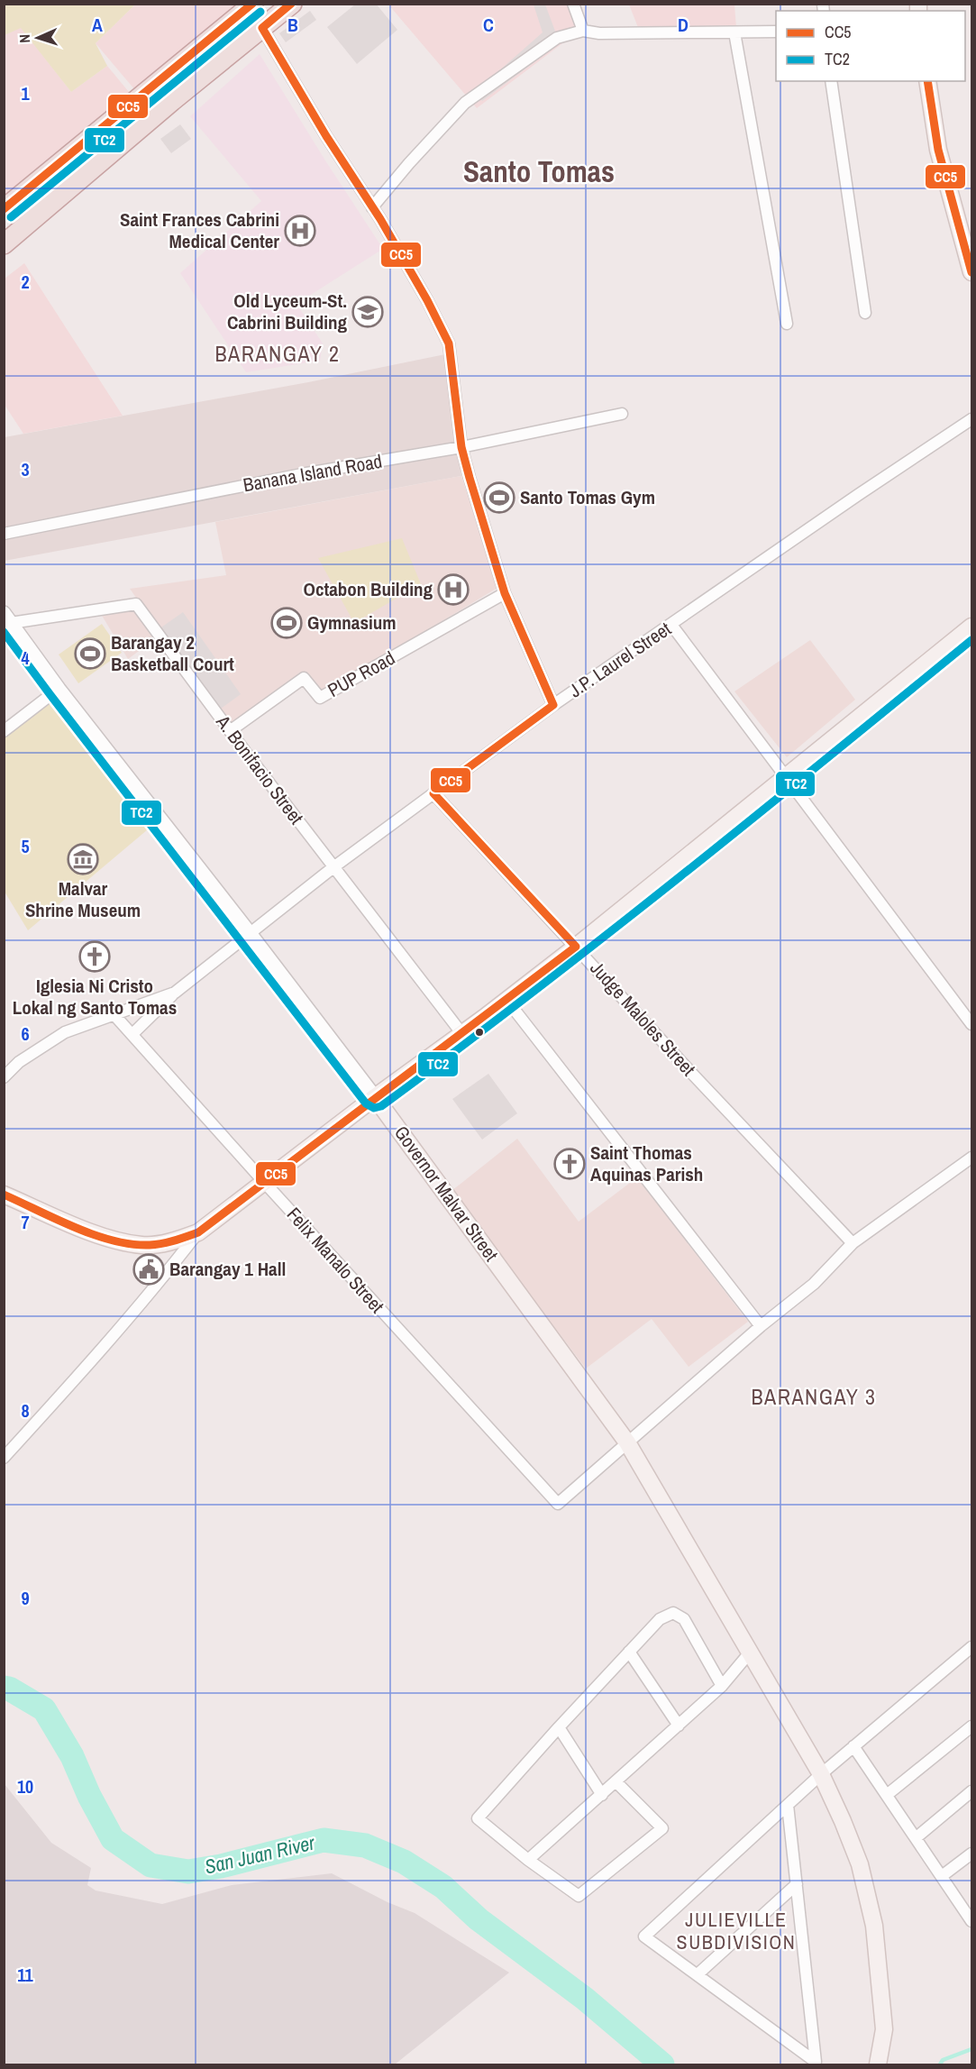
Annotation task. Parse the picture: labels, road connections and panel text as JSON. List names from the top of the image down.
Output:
{
  "streets": {
    "main road": ["Governor Malvar Street"],
    "street": [
      "Banana Island Road",
      "J.P. Laurel Street",
      "PUP Road",
      "A. Bonifacio Street",
      "Judge Maloles Street",
      "Felix Manalo Street"
    ]
  },
  "crossings": [
    ["J.P. Laurel Street", "A. Bonifacio Street"],
    ["J.P. Laurel Street", "Judge Maloles Street"],
    ["J.P. Laurel Street", "Governor Malvar Street"],
    ["J.P. Laurel Street", "Felix Manalo Street"],
    ["PUP Road", "A. Bonifacio Street"],
    ["A. Bonifacio Street", "Governor Malvar Street"],
    ["Governor Malvar Street", "Felix Manalo Street"]
  ],
  "districts": [
    "Santo Tomas",
    "BARANGAY 2",
    "BARANGAY 3",
    "JULIEVILLE SUBDIVISION"
  ],
  "water": ["San Juan River"],
  "places": {
    "hospital": ["Saint Frances Cabrini Medical Center", "Octabon Building"],
    "school or university": ["Old Lyceum-St. Cabrini Building"],
    "sports": ["Santo Tomas Gym", "Gymnasium", "Barangay 2 Basketball Court"],
    "museum": ["Malvar Shrine Museum"],
    "church": ["Iglesia Ni Cristo Lokal ng Santo Tomas", "Saint Thomas Aquinas Parish"],
    "public building": ["Barangay 1 Hall"]
  },
  "lines": ["transit line CC5", "transit line TC2"],
  "legend": ["CC5", "TC2"],
  "north": "left",
  "grid": {
    "columns": [
      "A",
      "B",
      "C",
      "D"
    ],
    "rows": [
      "1",
      "2",
      "3",
      "4",
      "5",
      "6",
      "7",
      "8",
      "9",
      "10",
      "11"
    ]
  }
}
